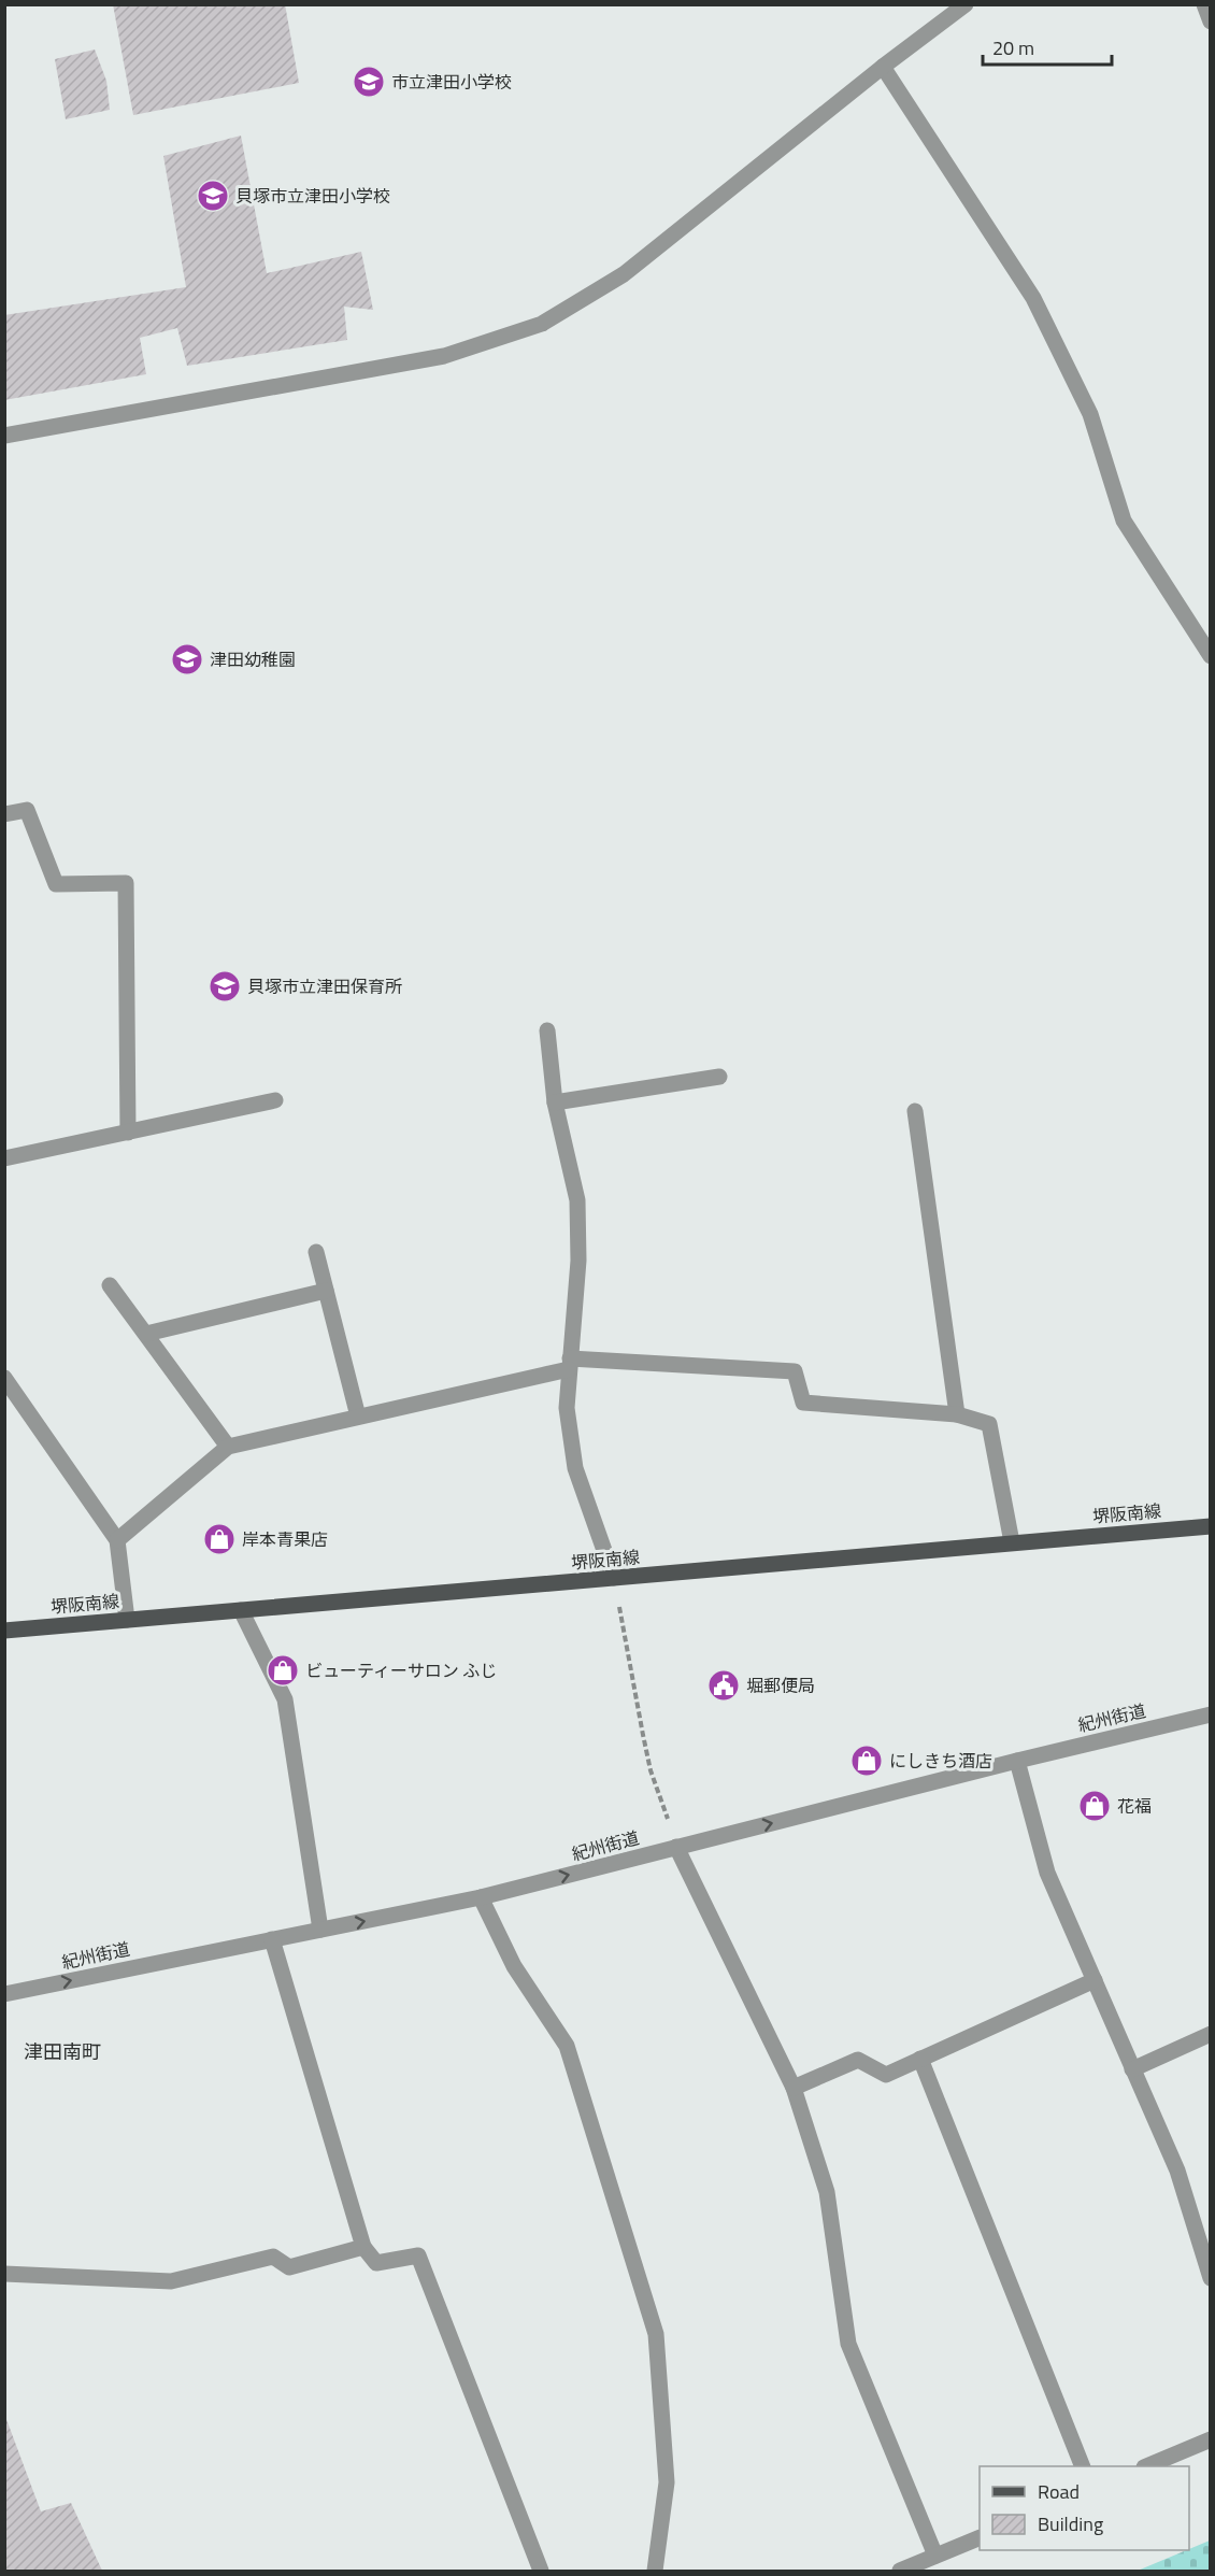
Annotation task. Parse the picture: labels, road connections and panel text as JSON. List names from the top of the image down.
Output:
{
  "streets": {
    "main road": ["堺阪南線"],
    "street": ["紀州街道"]
  },
  "one_way": ["紀州街道"],
  "districts": ["津田南町"],
  "places": {
    "school or university": [
      "市立津田小学校",
      "貝塚市立津田小学校",
      "津田幼稚園",
      "貝塚市立津田保育所"
    ],
    "shop": [
      "岸本青果店",
      "ビューティーサロン ふじ",
      "にしきち酒店",
      "花福"
    ],
    "public building": ["堀郵便局"]
  },
  "legend": ["Road", "Building"],
  "scale_bar": "20 m"
}
